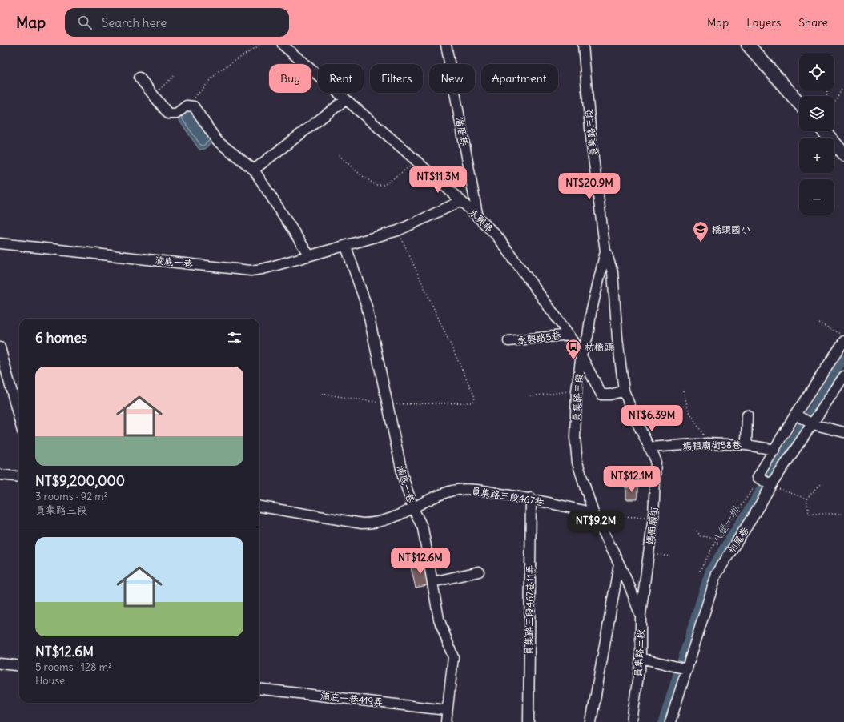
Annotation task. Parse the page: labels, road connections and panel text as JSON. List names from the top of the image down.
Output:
{
  "streets": {
    "street": [
      "潘厝巷",
      "員集路三段",
      "永興路",
      "湳底一巷",
      "永興路5巷",
      "媽祖廟街58巷",
      "員集路三段467巷",
      "媽祖廟街",
      "圳尾巷",
      "員集路三段467巷11弄",
      "湳底一巷419弄"
    ]
  },
  "crossings": [
    ["潘厝巷", "永興路"],
    ["員集路三段", "永興路"],
    ["員集路三段", "員集路三段467巷"],
    ["員集路三段", "媽祖廟街"],
    ["永興路", "湳底一巷"],
    ["永興路", "永興路5巷"],
    ["永興路", "媽祖廟街"],
    ["湳底一巷", "員集路三段467巷"],
    ["湳底一巷", "湳底一巷419弄"],
    ["媽祖廟街58巷", "媽祖廟街"],
    ["員集路三段467巷", "員集路三段467巷11弄"]
  ],
  "water": ["八堡一圳"],
  "places": {
    "school or university": ["橋頭國小"],
    "bus stop": ["枋橋頭"]
  },
  "page": {
    "header": "Map",
    "search": "Search here",
    "nav": ["Map", "Layers", "Share"],
    "map_buttons": ["+", "−"],
    "chip": [
      "Buy",
      "Rent",
      "Filters",
      "New",
      "Apartment"
    ],
    "price": [
      "NT$11.3M",
      "NT$20.9M",
      "NT$6.39M",
      "NT$12.1M",
      "NT$9.2M",
      "NT$12.6M"
    ],
    "heading": "6 homes",
    "list": [
      {
        "name": "NT$9,200,000",
        "note": "3 rooms · 92 m² · 員集路三段"
      },
      {
        "name": "NT$12.6M",
        "note": "5 rooms · 128 m² · House"
      }
    ]
  }
}
